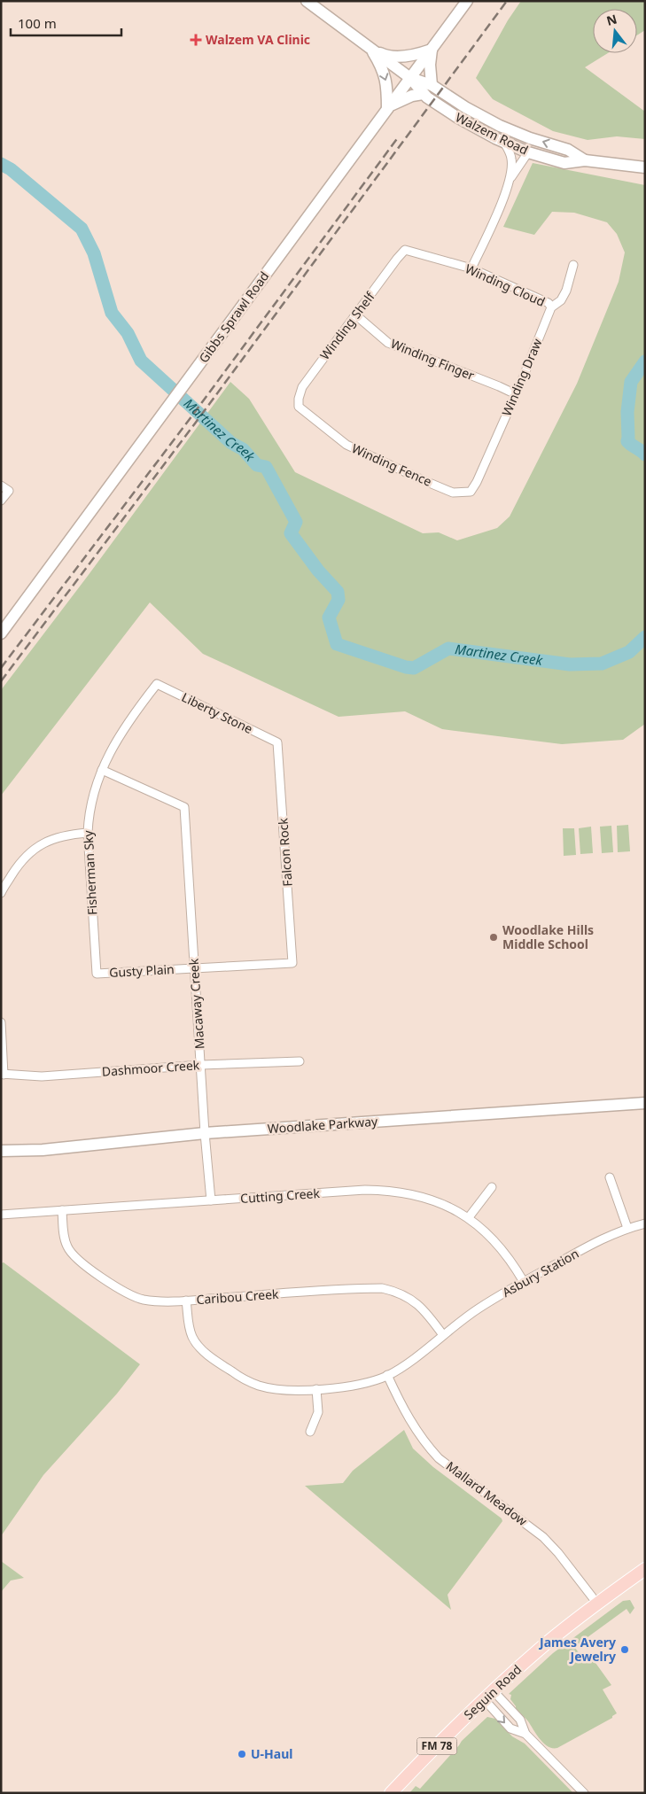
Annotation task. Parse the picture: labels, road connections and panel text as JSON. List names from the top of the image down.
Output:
{
  "streets": {
    "main road": [
      "Walzem Road",
      "Gibbs Sprawl Road",
      "Woodlake Parkway",
      "Seguin Road",
      "FM 78"
    ],
    "street": [
      "Winding Cloud",
      "Winding Shelf",
      "Winding Finger",
      "Winding Draw",
      "Winding Fence",
      "Liberty Stone",
      "Falcon Rock",
      "Fisherman Sky",
      "Gusty Plain",
      "Macaway Creek",
      "Dashmoor Creek",
      "Cutting Creek",
      "Asbury Station",
      "Caribou Creek",
      "Mallard Meadow"
    ]
  },
  "crossings": [
    ["Walzem Road", "Gibbs Sprawl Road"],
    ["Winding Cloud", "Winding Shelf"],
    ["Winding Cloud", "Winding Draw"],
    ["Winding Shelf", "Winding Finger"],
    ["Winding Shelf", "Winding Fence"],
    ["Winding Finger", "Winding Draw"],
    ["Winding Draw", "Winding Fence"],
    ["Liberty Stone", "Falcon Rock"],
    ["Liberty Stone", "Fisherman Sky"],
    ["Falcon Rock", "Gusty Plain"],
    ["Fisherman Sky", "Gusty Plain"],
    ["Fisherman Sky", "Macaway Creek"],
    ["Gusty Plain", "Macaway Creek"],
    ["Macaway Creek", "Dashmoor Creek"],
    ["Macaway Creek", "Woodlake Parkway"],
    ["Macaway Creek", "Cutting Creek"],
    ["Cutting Creek", "Asbury Station"],
    ["Cutting Creek", "Caribou Creek"],
    ["Asbury Station", "Caribou Creek"],
    ["Asbury Station", "Mallard Meadow"],
    ["Mallard Meadow", "Seguin Road"]
  ],
  "water": ["Martinez Creek"],
  "places": {
    "health": ["Walzem VA Clinic"],
    "other": ["Woodlake Hills Middle School", "James Avery Jewelry", "U-Haul"]
  },
  "scale_bar": "100 m",
  "north": "top"
}
